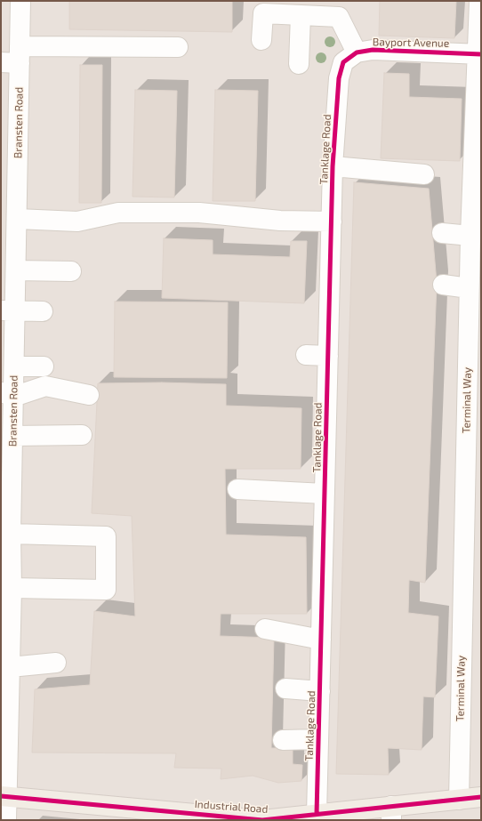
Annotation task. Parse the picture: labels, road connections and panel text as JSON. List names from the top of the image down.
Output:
{
  "streets": {
    "main road": ["Industrial Road"],
    "street": [
      "Bayport Avenue",
      "Bransten Road",
      "Tanklage Road",
      "Terminal Way"
    ]
  },
  "crossings": [
    ["Bayport Avenue", "Tanklage Road"],
    ["Bayport Avenue", "Terminal Way"],
    ["Bransten Road", "Industrial Road"],
    ["Tanklage Road", "Industrial Road"],
    ["Terminal Way", "Industrial Road"]
  ]
}
